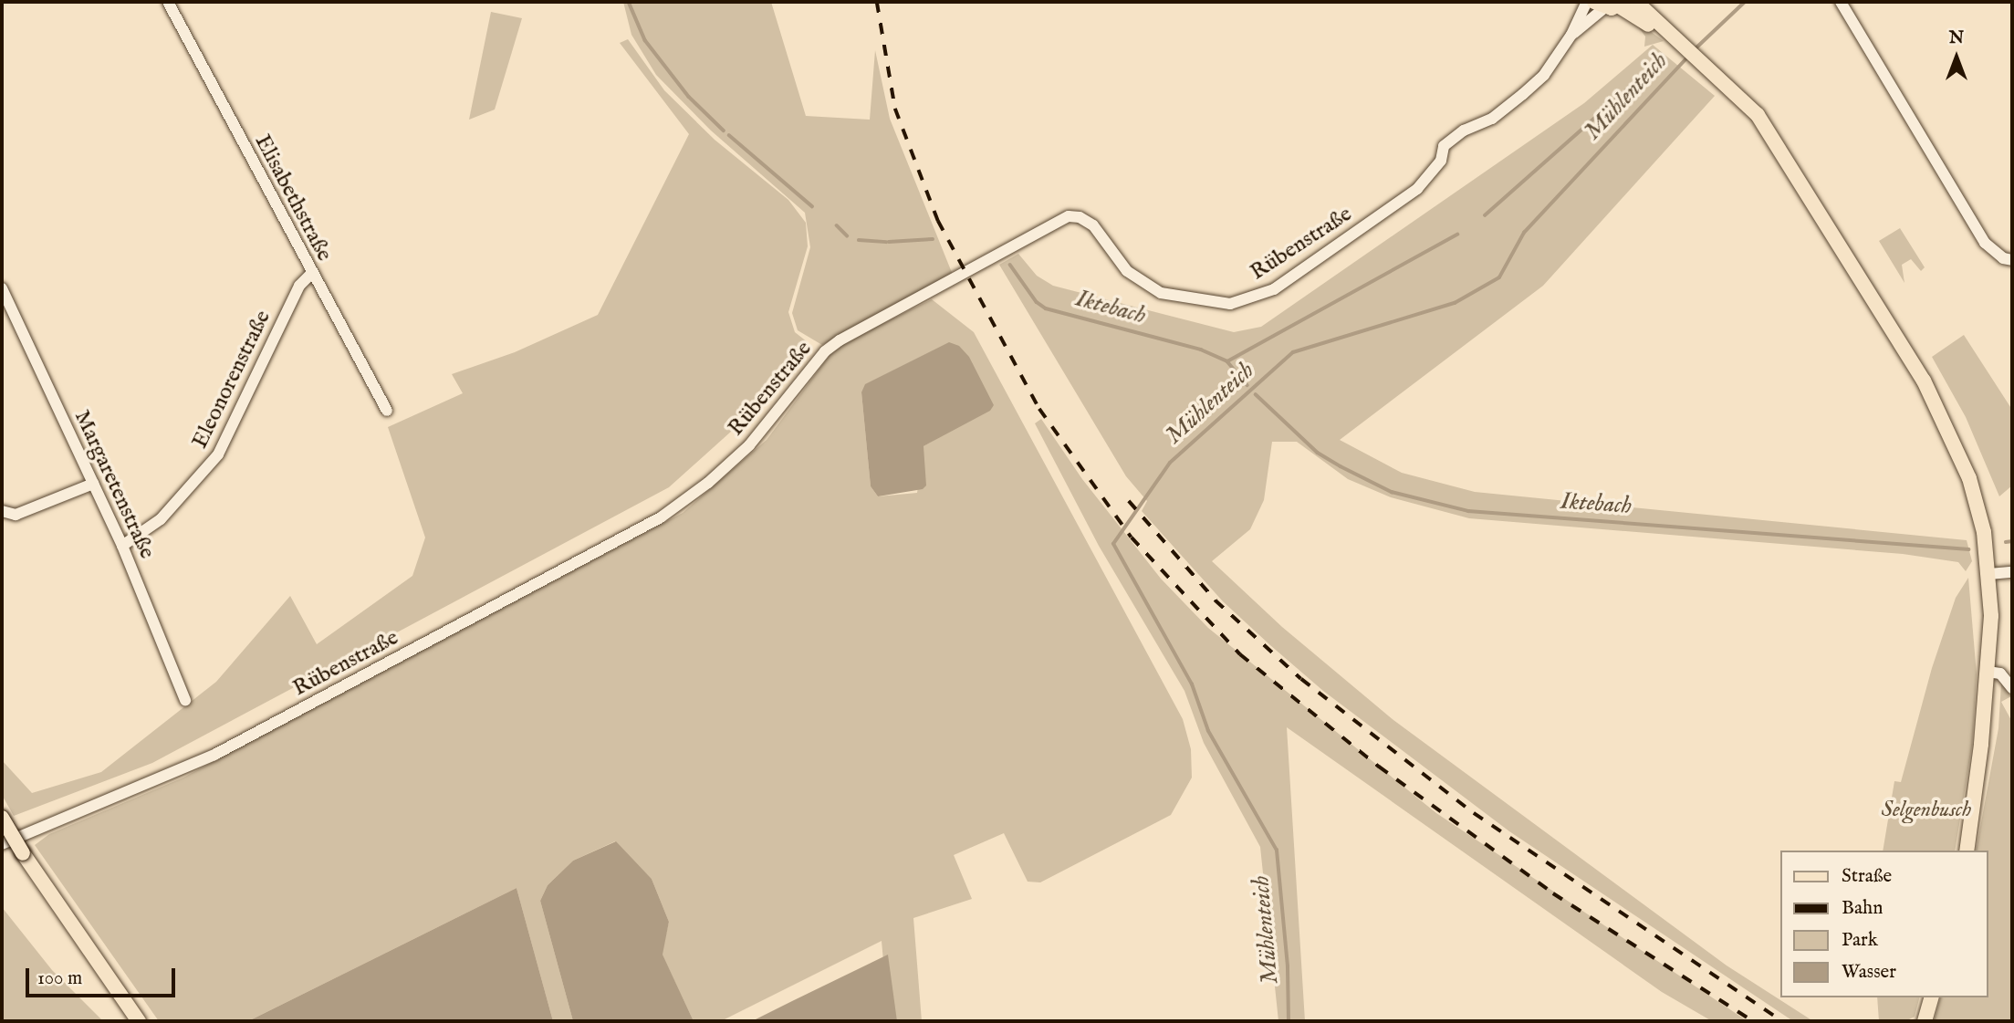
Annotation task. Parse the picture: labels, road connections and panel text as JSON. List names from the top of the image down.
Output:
{
  "streets": {
    "street": [
      "Elisabethstraße",
      "Rübenstraße",
      "Eleonorenstraße",
      "Margaretenstraße"
    ]
  },
  "crossings": [
    ["Elisabethstraße", "Eleonorenstraße"],
    ["Eleonorenstraße", "Margaretenstraße"]
  ],
  "water": ["Mühlenteich", "Iktebach"],
  "parks": ["Selgenbusch"],
  "legend": [
    "Straße",
    "Bahn",
    "Park",
    "Wasser"
  ],
  "scale_bar": "100 m",
  "north": "top"
}
